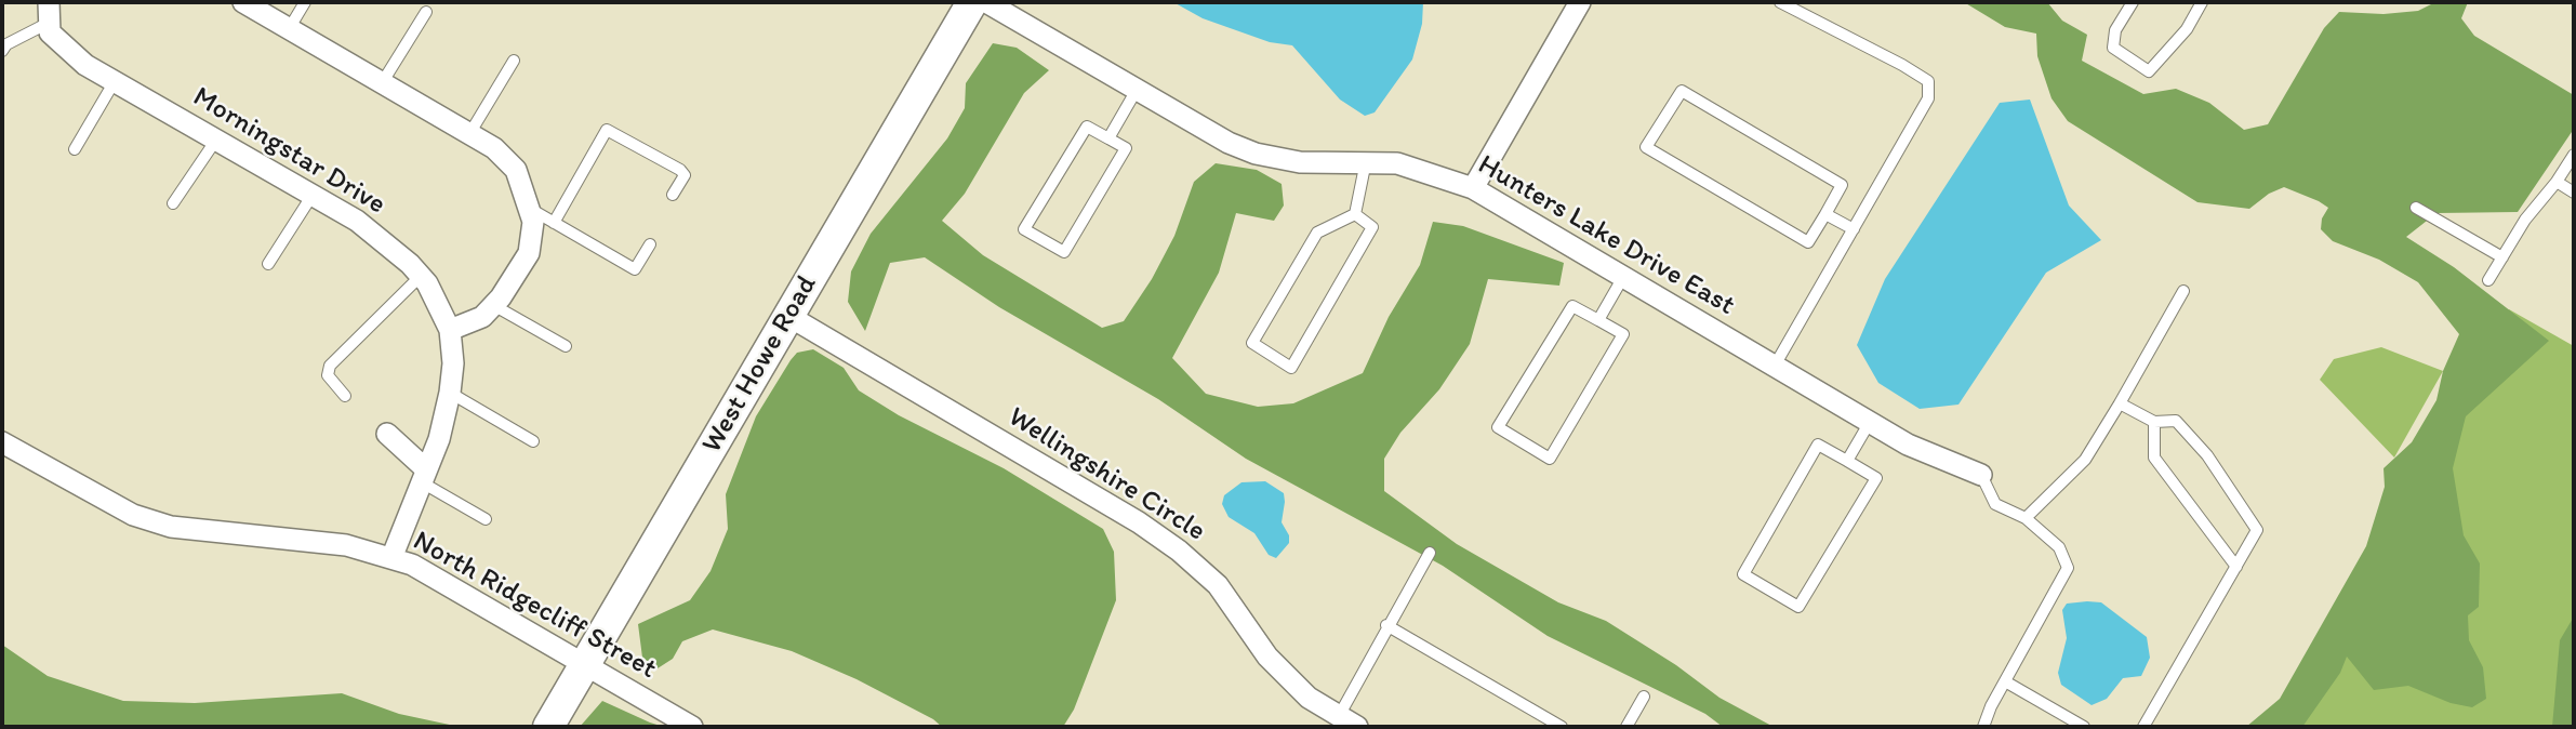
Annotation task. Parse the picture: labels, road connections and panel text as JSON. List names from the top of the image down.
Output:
{
  "streets": {
    "main road": ["West Howe Road"],
    "street": [
      "Morningstar Drive",
      "Hunters Lake Drive East",
      "Wellingshire Circle",
      "North Ridgecliff Street"
    ]
  },
  "crossings": [
    ["Morningstar Drive", "North Ridgecliff Street"],
    ["West Howe Road", "Wellingshire Circle"],
    ["West Howe Road", "North Ridgecliff Street"]
  ]
}
